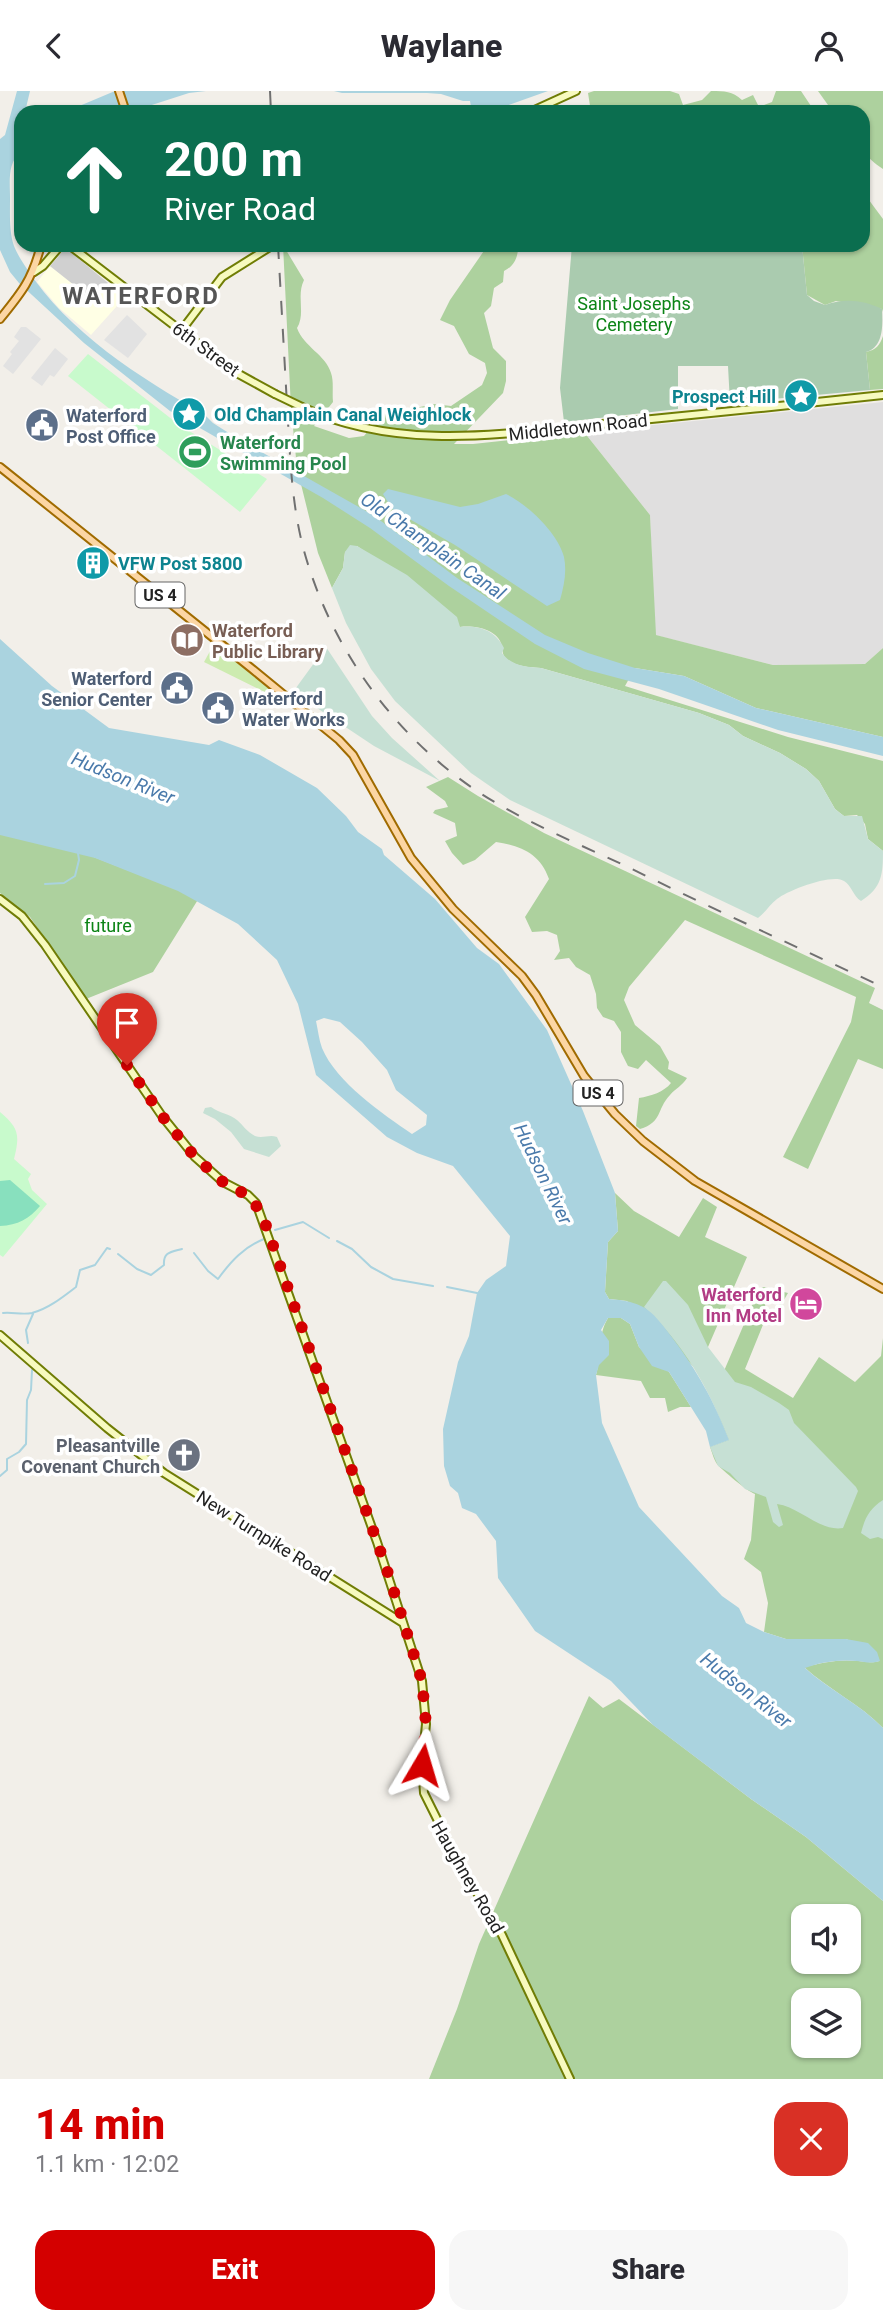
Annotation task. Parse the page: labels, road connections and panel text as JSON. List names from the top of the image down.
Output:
{
  "streets": {
    "main road": ["US 4"],
    "street": [
      "6th Street",
      "Middletown Road",
      "New Turnpike Road",
      "Haughney Road"
    ]
  },
  "crossings": [
    ["6th Street", "Middletown Road"],
    ["New Turnpike Road", "Haughney Road"]
  ],
  "districts": ["WATERFORD"],
  "water": ["Old Champlain Canal", "Hudson River"],
  "parks": ["Saint Josephs Cemetery", "future"],
  "places": {
    "place": ["Prospect Hill", "Old Champlain Canal Weighlock"],
    "public building": ["Waterford Post Office", "Waterford Senior Center", "Waterford Water Works"],
    "sports": ["Waterford Swimming Pool"],
    "building": ["VFW Post 5800"],
    "library": ["Waterford Public Library"],
    "hotel": ["Waterford Inn Motel"],
    "church": ["Pleasantville Covenant Church"]
  },
  "page": {
    "header": "Waylane",
    "turn": ["200 m", "River Road"],
    "heading": ["14 min", "1.1 km · 12:02"],
    "buttons": ["Exit", "Share"]
  }
}
